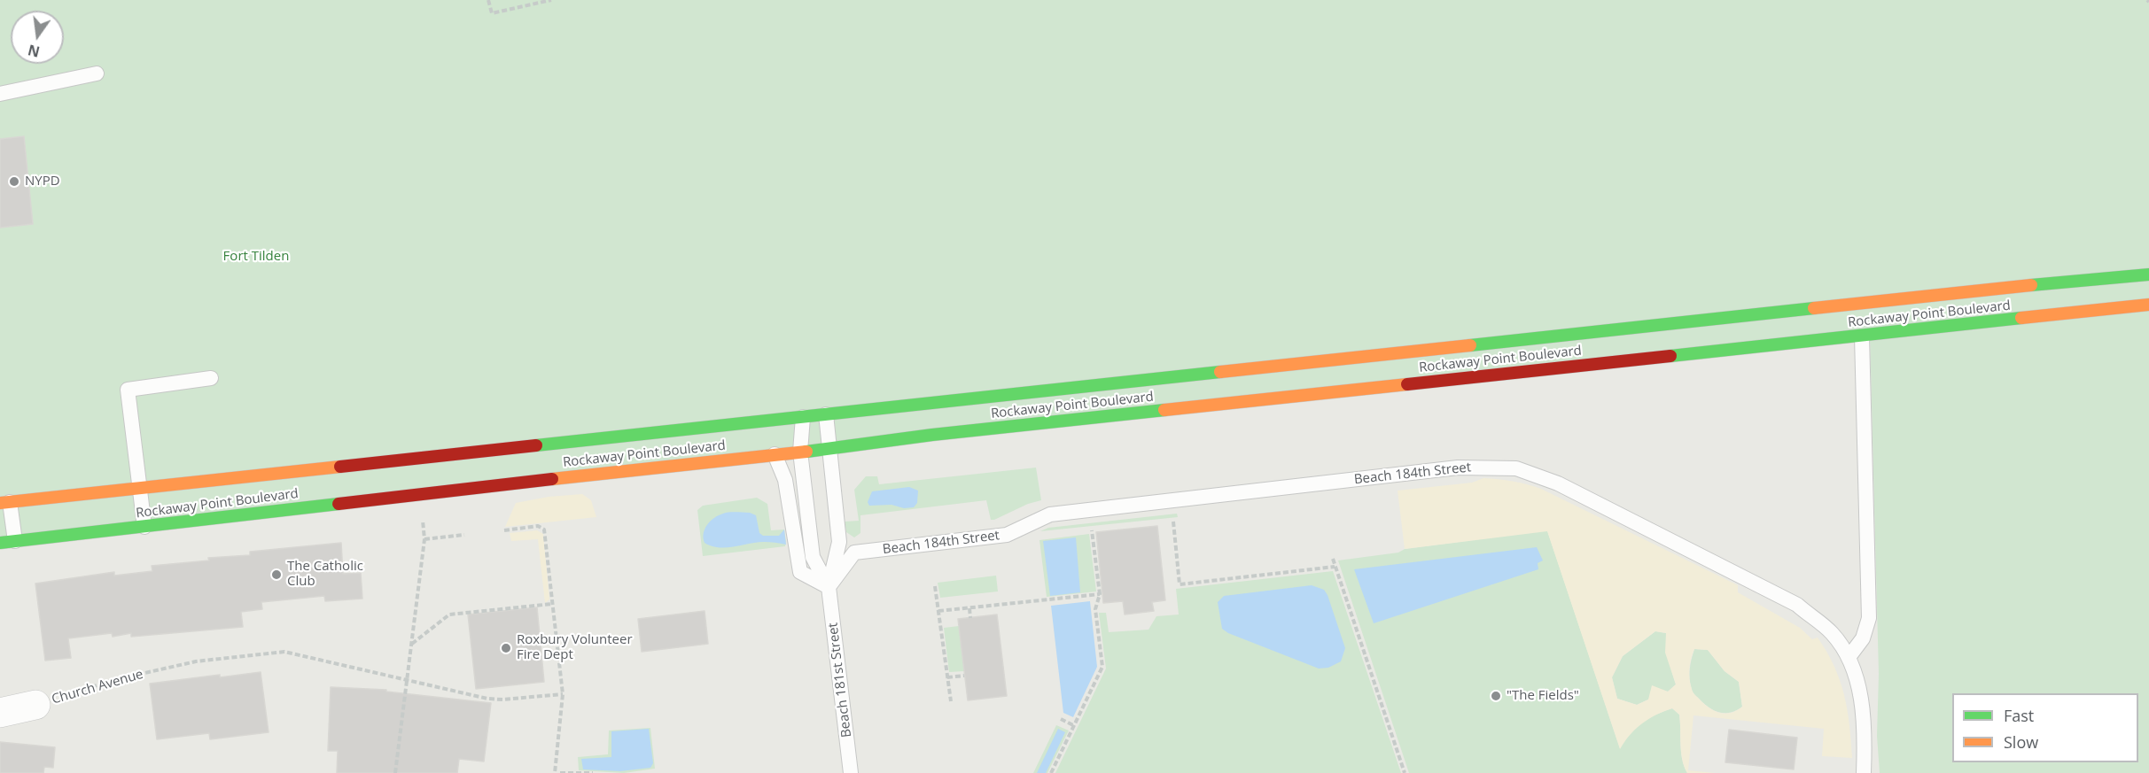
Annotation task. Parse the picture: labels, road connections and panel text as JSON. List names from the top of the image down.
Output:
{
  "streets": {
    "street": ["Rockaway Point Boulevard", "Church Avenue"],
    "lane": ["Beach 184th Street", "Beach 181st Street"]
  },
  "crossings": [
    ["Rockaway Point Boulevard", "Beach 181st Street"],
    ["Beach 184th Street", "Beach 181st Street"]
  ],
  "parks": ["Fort Tilden"],
  "places": [
    "NYPD",
    "The Catholic Club",
    "Roxbury Volunteer Fire Dept",
    "\"The Fields\""
  ],
  "legend": ["Fast", "Slow"],
  "north": "bottom"
}
